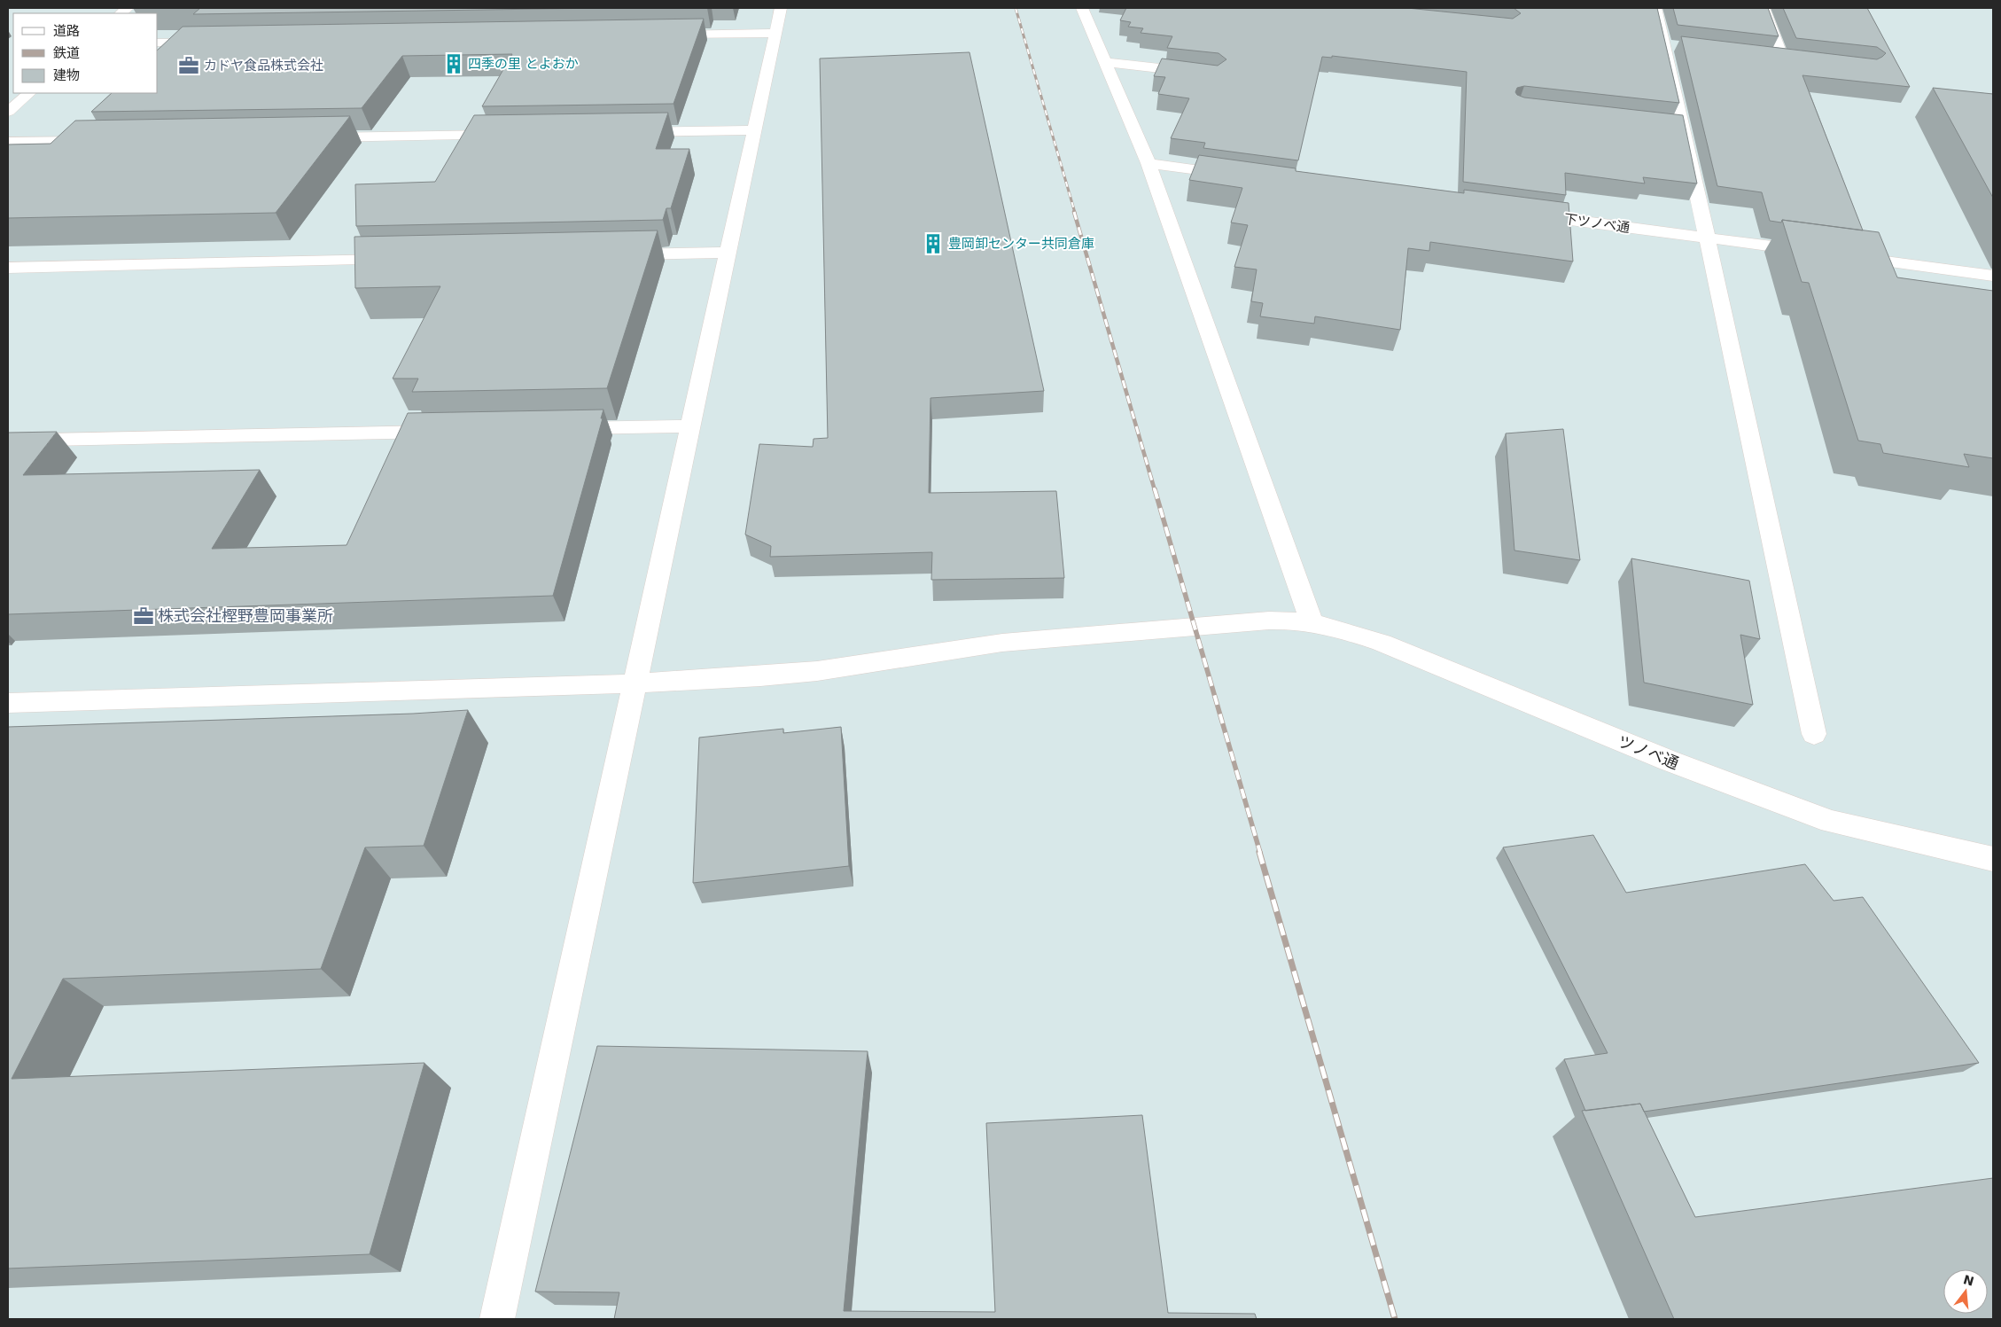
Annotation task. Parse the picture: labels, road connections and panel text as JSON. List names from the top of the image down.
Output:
{
  "streets": {
    "street": ["下ツノベ通", "ツノベ通"]
  },
  "places": {
    "building": ["四季の里 とよおか", "豊岡卸センター共同倉庫"],
    "office": ["カドヤ食品株式会社", "株式会社樫野豊岡事業所"]
  },
  "legend": ["道路", "鉄道", "建物"],
  "north": "top"
}
